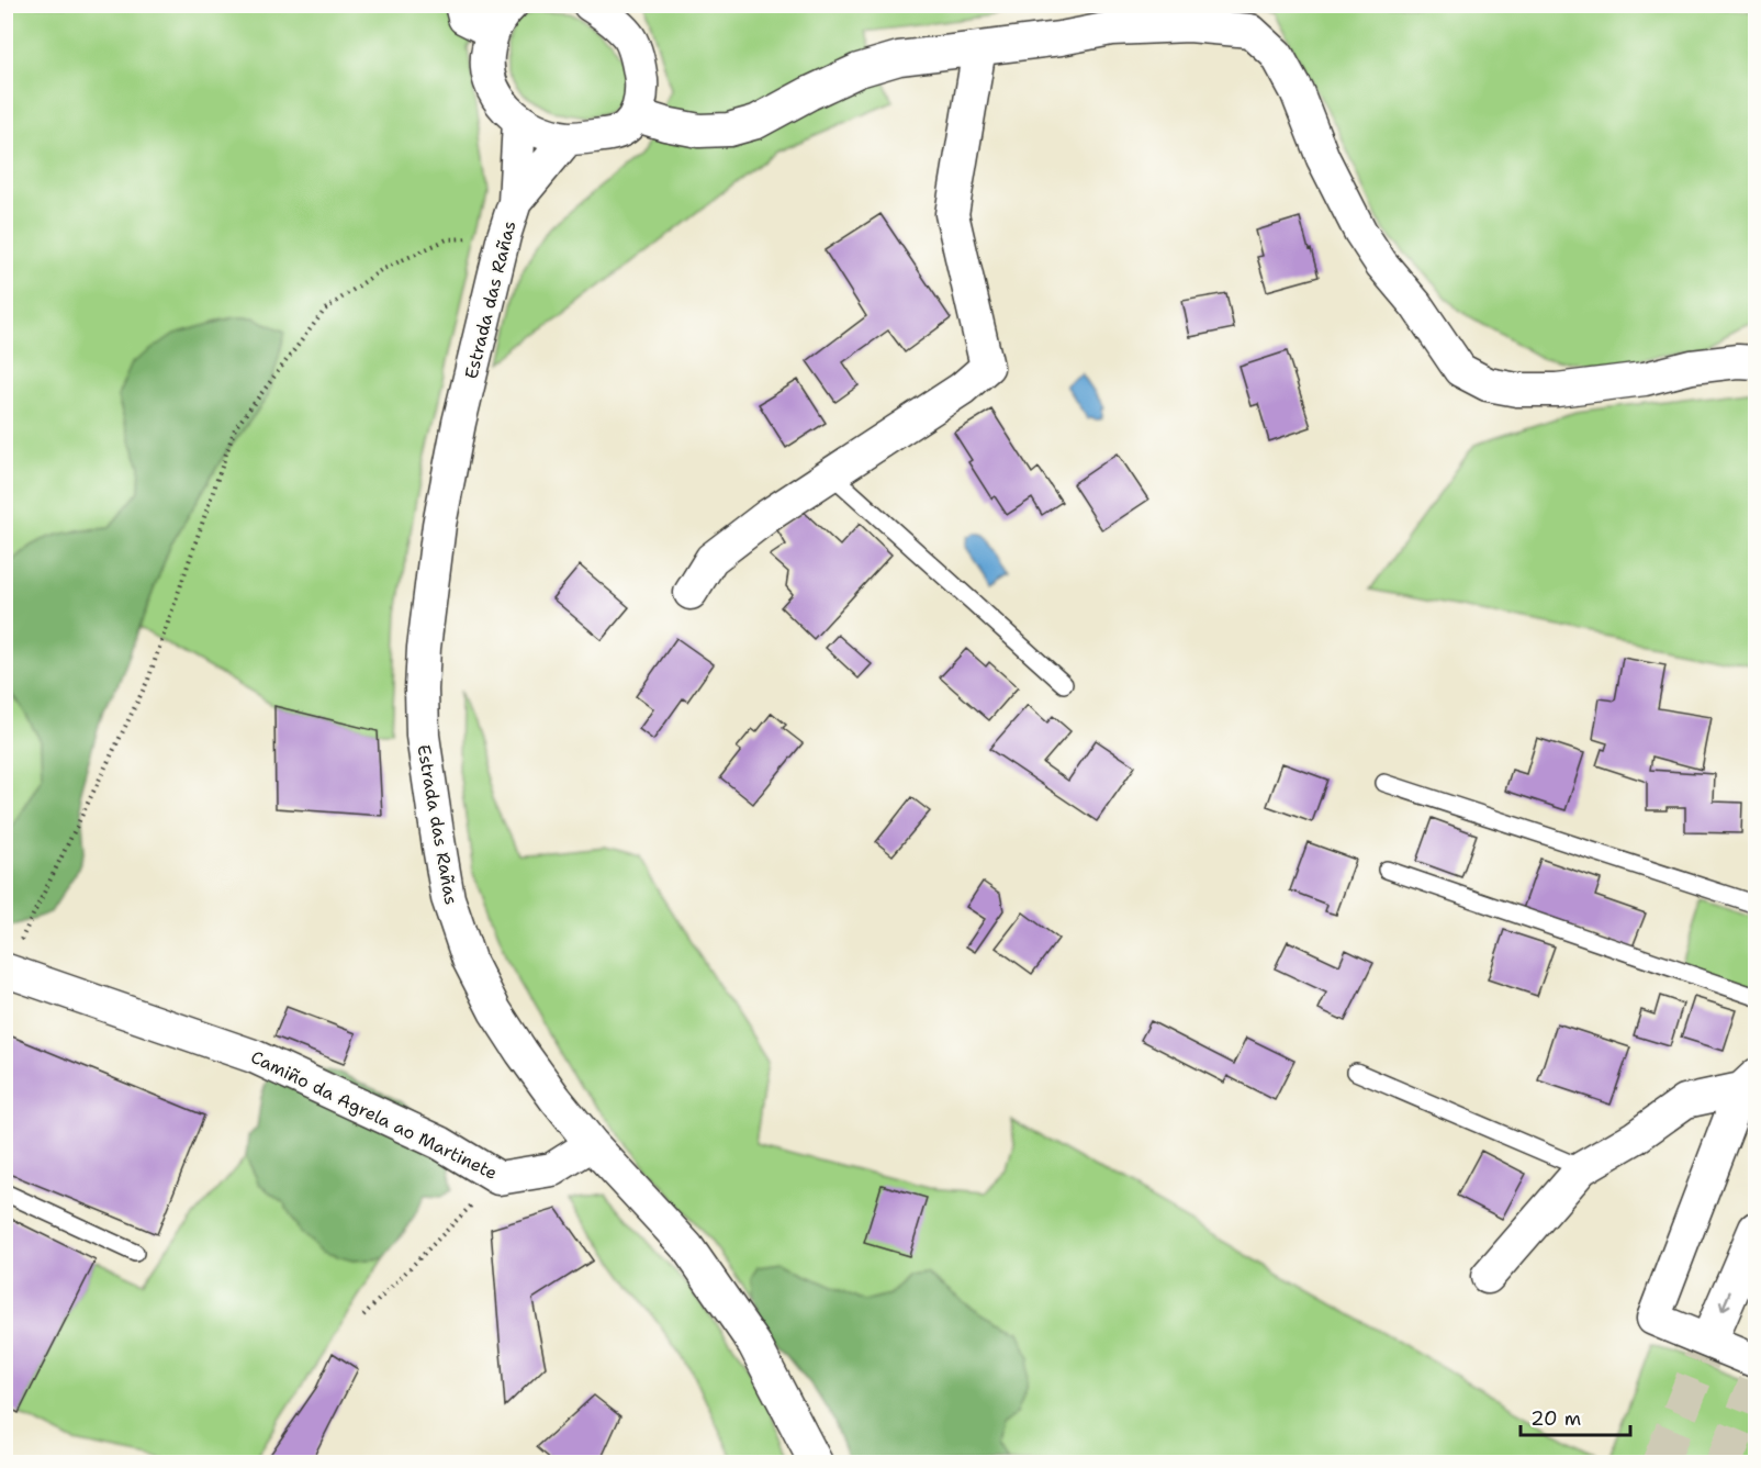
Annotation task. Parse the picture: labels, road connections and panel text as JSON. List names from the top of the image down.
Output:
{
  "streets": {
    "street": ["Estrada das Rañas", "Camiño da Agrela ao Martinete"]
  },
  "crossings": [
    ["Estrada das Rañas", "Camiño da Agrela ao Martinete"]
  ],
  "scale_bar": "20 m"
}
